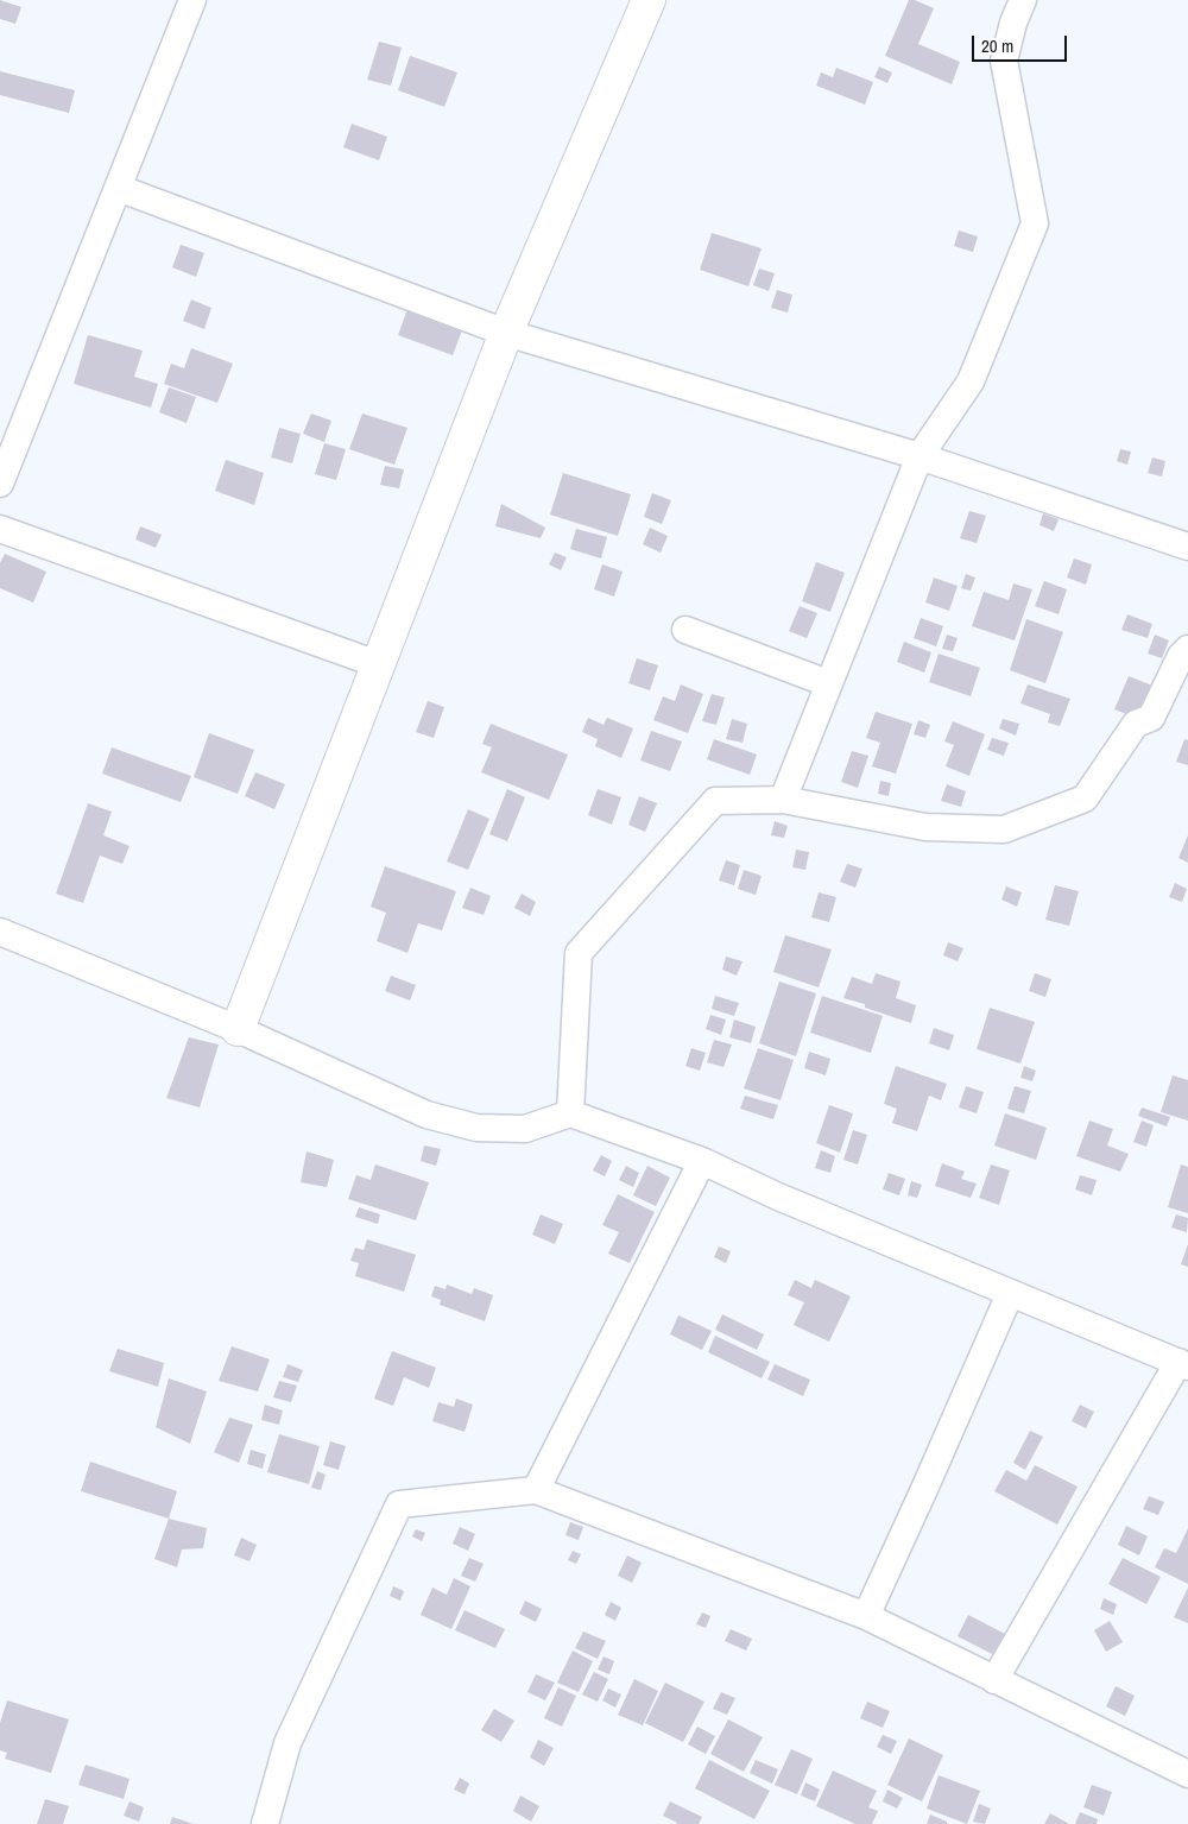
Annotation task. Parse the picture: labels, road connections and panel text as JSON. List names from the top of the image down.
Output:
{
  "scale_bar": "20 m"
}
